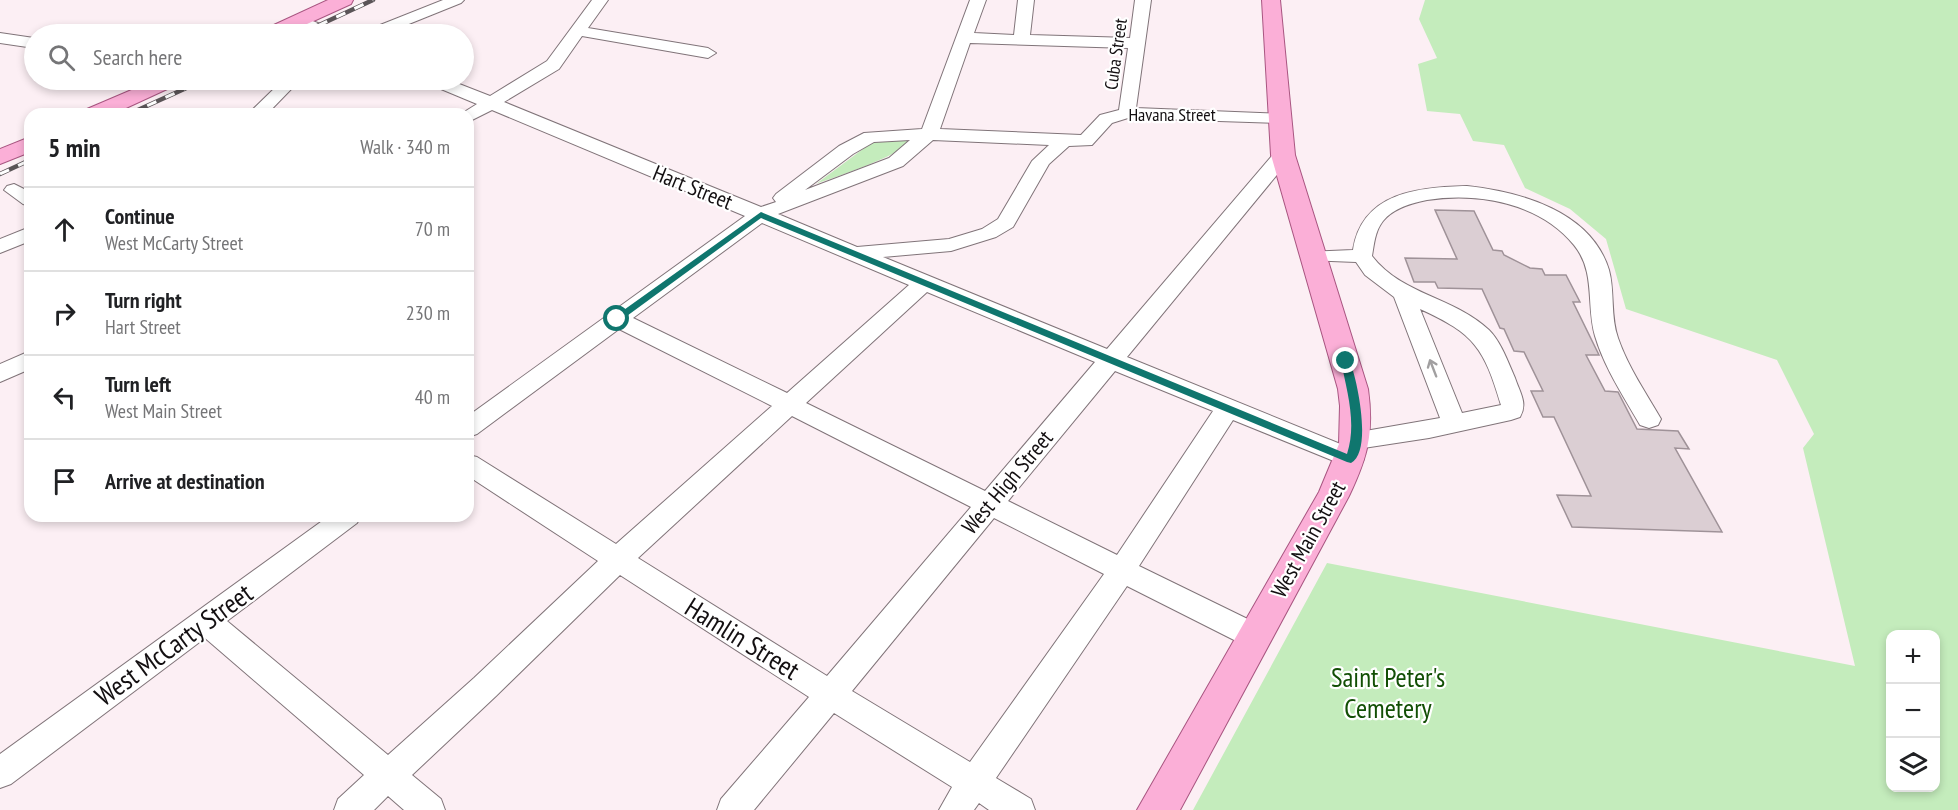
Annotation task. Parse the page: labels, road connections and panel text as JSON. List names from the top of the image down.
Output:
{
  "streets": {
    "main road": ["West Main Street"],
    "street": [
      "Cuba Street",
      "Havana Street",
      "Hart Street",
      "West High Street",
      "Hamlin Street",
      "West McCarty Street"
    ]
  },
  "crossings": [
    ["Cuba Street", "Havana Street"],
    ["Hart Street", "West High Street"],
    ["Hart Street", "West Main Street"],
    ["West High Street", "Hamlin Street"]
  ],
  "parks": ["Saint Peter's Cemetery"],
  "page": {
    "search": "Search here",
    "heading": ["5 min", "Walk · 340 m"],
    "list": [
      ["Continue", "West McCarty Street", "70 m"],
      ["Turn right", "Hart Street", "230 m"],
      ["Turn left", "West Main Street", "40 m"],
      "Arrive at destination"
    ],
    "map_buttons": ["+", "−"]
  }
}
